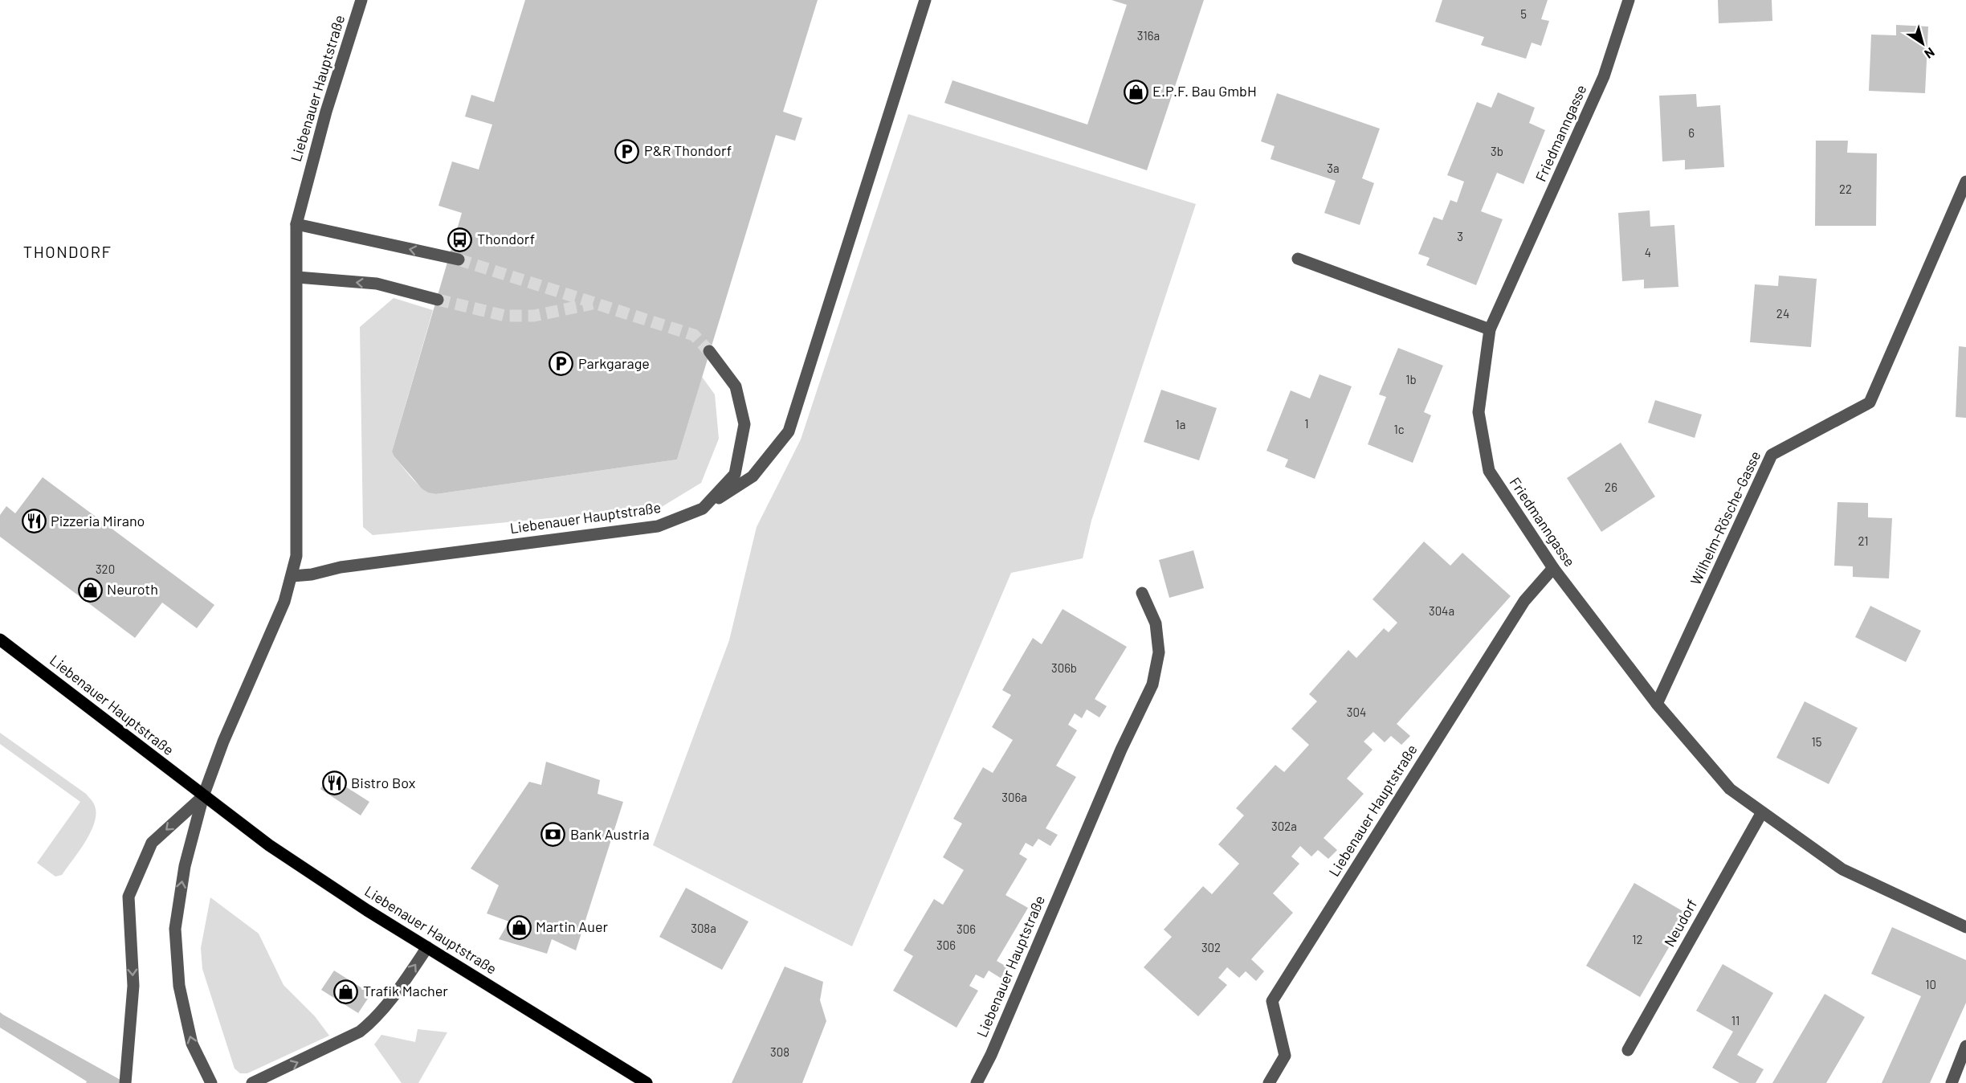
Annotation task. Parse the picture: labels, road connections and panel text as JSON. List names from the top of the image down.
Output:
{
  "streets": {
    "main road": ["Liebenauer Hauptstraße"],
    "street": ["Friedmanngasse", "Wilhelm-Rösche-Gasse", "Neudorf"]
  },
  "crossings": [
    ["Liebenauer Hauptstraße", "Friedmanngasse"],
    ["Friedmanngasse", "Wilhelm-Rösche-Gasse"]
  ],
  "districts": ["THONDORF"],
  "places": {
    "shop": [
      "E.P.F. Bau GmbH",
      "Neuroth",
      "Martin Auer",
      "Trafik Macher"
    ],
    "parking": ["P&R Thondorf", "Parkgarage"],
    "bus stop": ["Thondorf"],
    "restaurant": ["Pizzeria Mirano", "Bistro Box"],
    "bank": ["Bank Austria"]
  },
  "house_numbers": [
    "5",
    "316a",
    "6",
    "3b",
    "3a",
    "22",
    "3",
    "4",
    "24",
    "1b",
    "1",
    "1a",
    "1c",
    "26",
    "21",
    "320",
    "304a",
    "306b",
    "304",
    "15",
    "306a",
    "302a",
    "308a",
    "306",
    "12",
    "306",
    "302",
    "10",
    "11",
    "308"
  ],
  "north": "bottom right"
}
